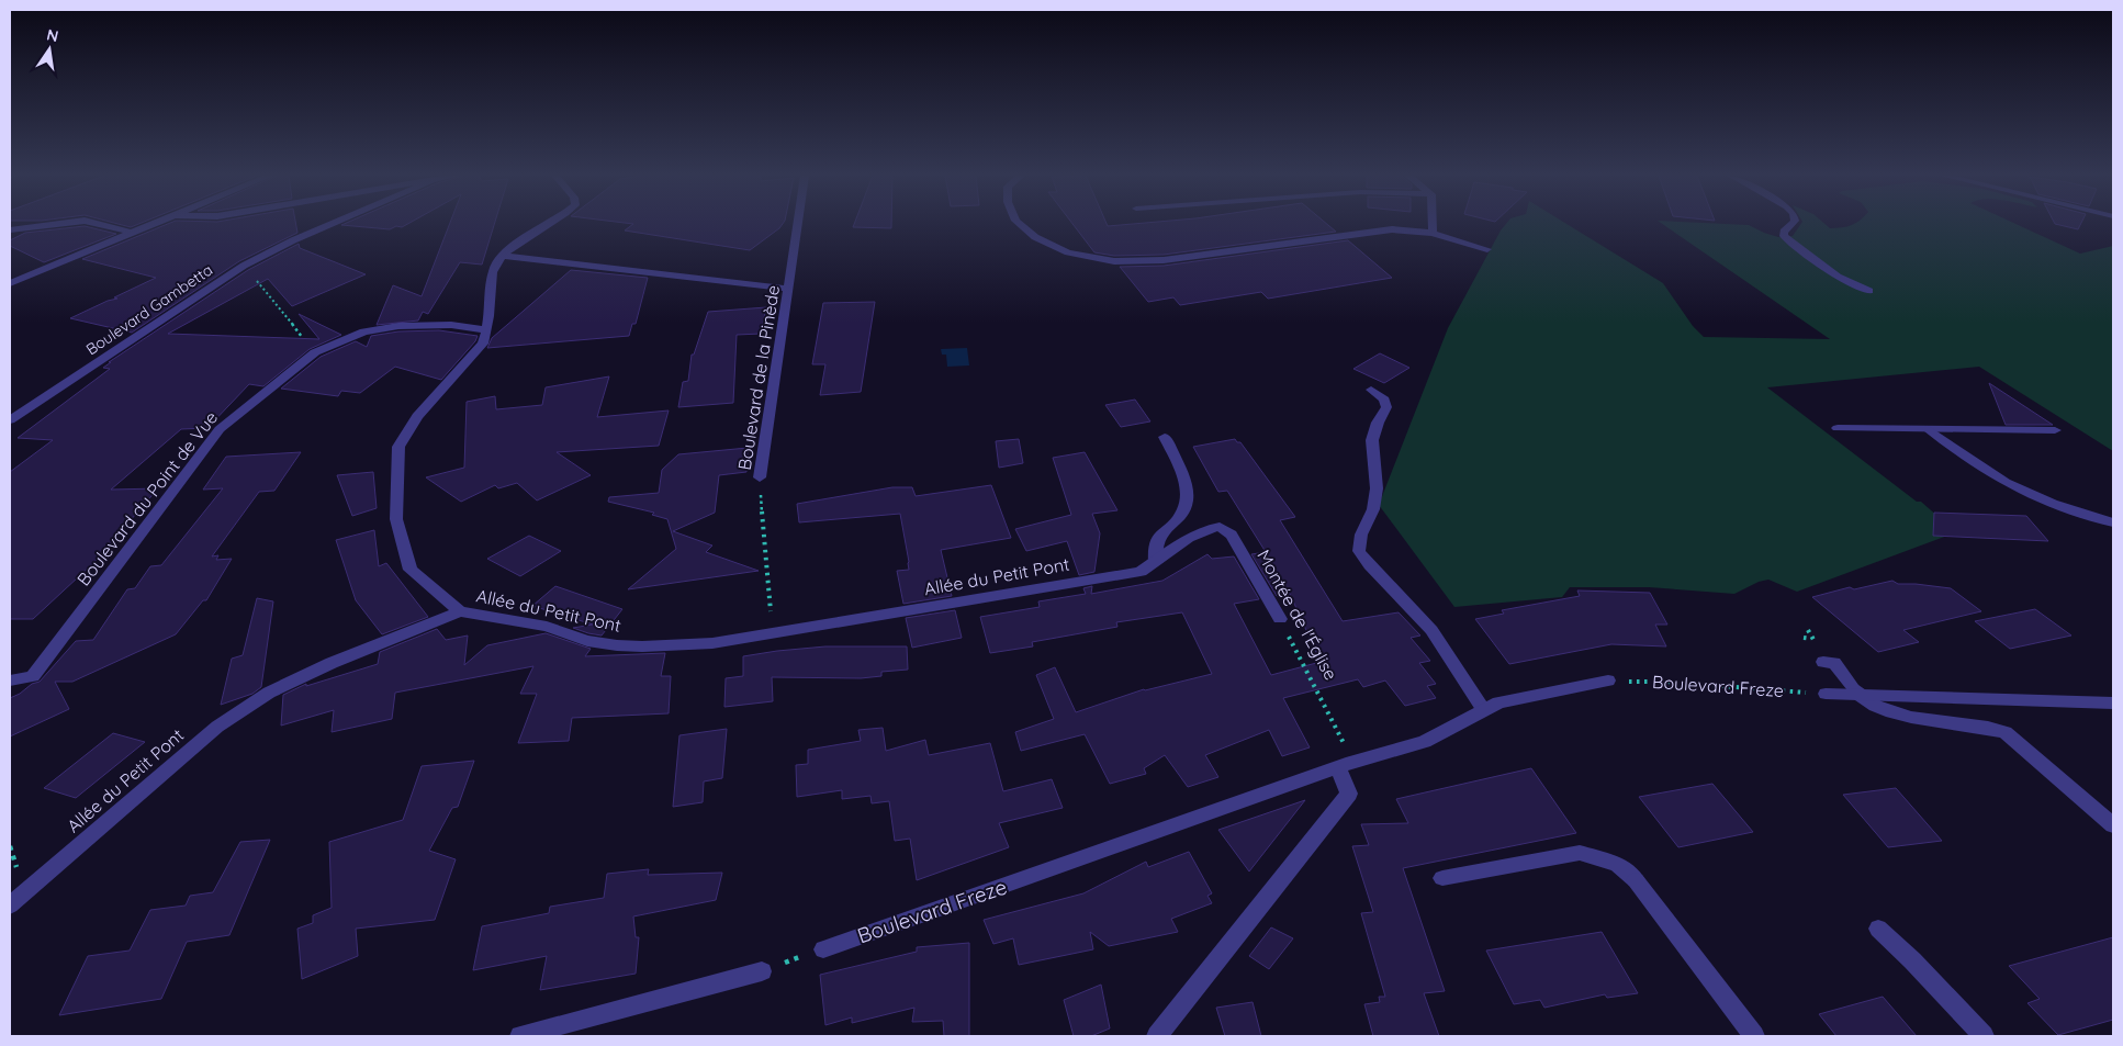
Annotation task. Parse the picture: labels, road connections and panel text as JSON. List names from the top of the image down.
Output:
{
  "streets": {
    "street": [
      "Boulevard Gambetta",
      "Boulevard de la Pinède",
      "Boulevard du Point de Vue",
      "Allée du Petit Pont",
      "Montée de l'Église",
      "Boulevard Freze"
    ]
  },
  "crossings": [
    ["Boulevard de la Pinède", "Allée du Petit Pont"],
    ["Allée du Petit Pont", "Montée de l'Église"]
  ],
  "north": "top"
}
